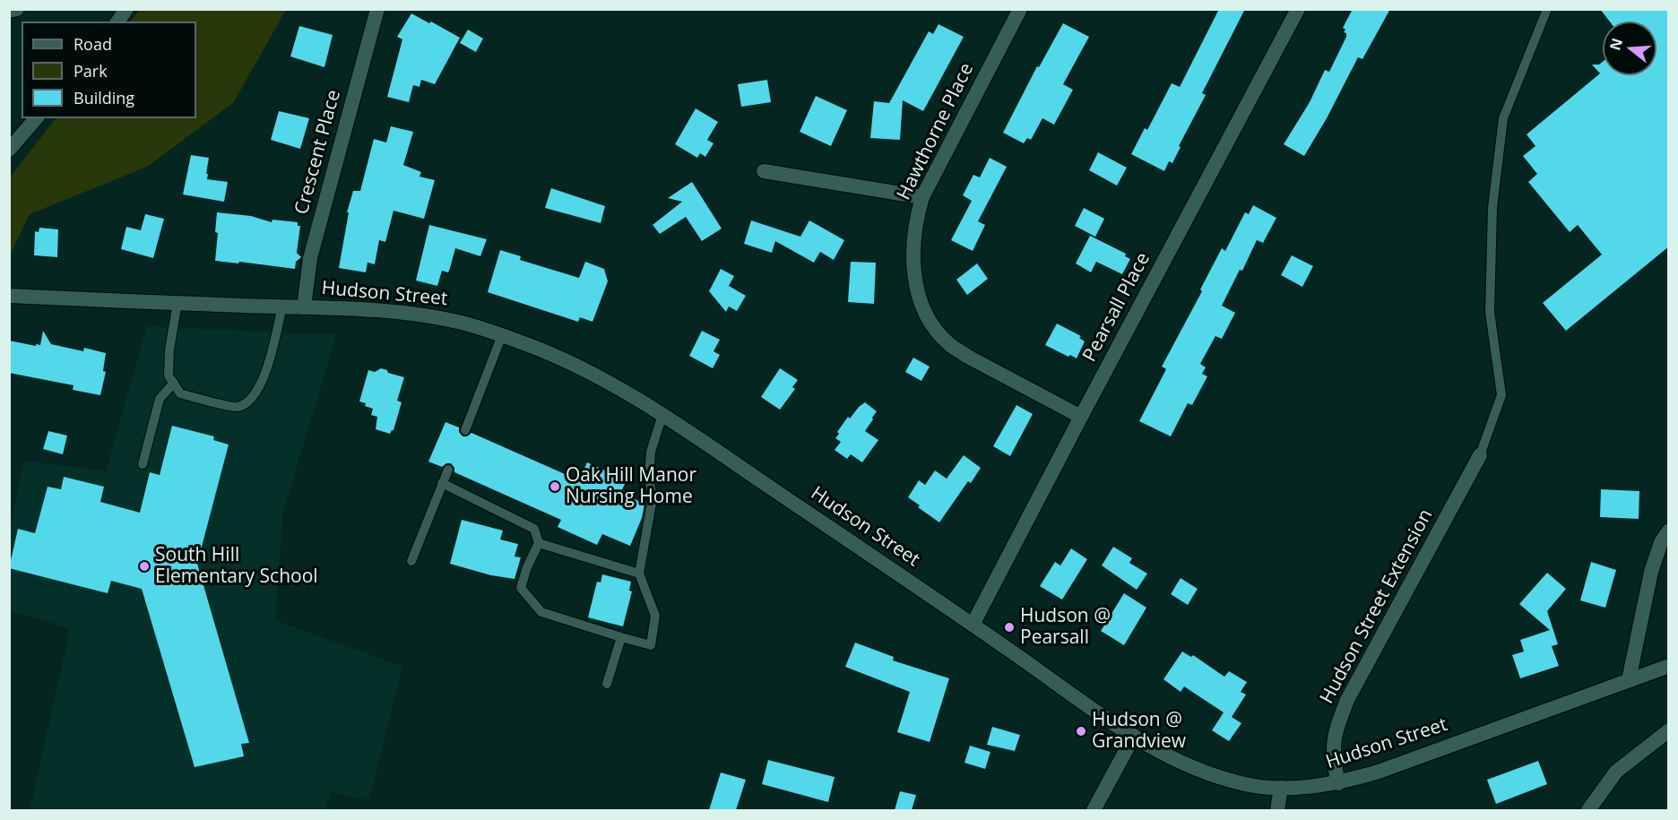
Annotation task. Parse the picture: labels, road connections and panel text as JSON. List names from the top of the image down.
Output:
{
  "streets": {
    "street": [
      "Hawthorne Place",
      "Crescent Place",
      "Hudson Street",
      "Pearsall Place",
      "Hudson Street Extension"
    ]
  },
  "crossings": [
    ["Hawthorne Place", "Pearsall Place"],
    ["Crescent Place", "Hudson Street"],
    ["Hudson Street", "Pearsall Place"],
    ["Hudson Street", "Hudson Street Extension"]
  ],
  "places": [
    "Oak Hill Manor Nursing Home",
    "South Hill Elementary School",
    "Hudson @ Pearsall",
    "Hudson @ Grandview"
  ],
  "legend": ["Road", "Park", "Building"],
  "north": "left"
}
